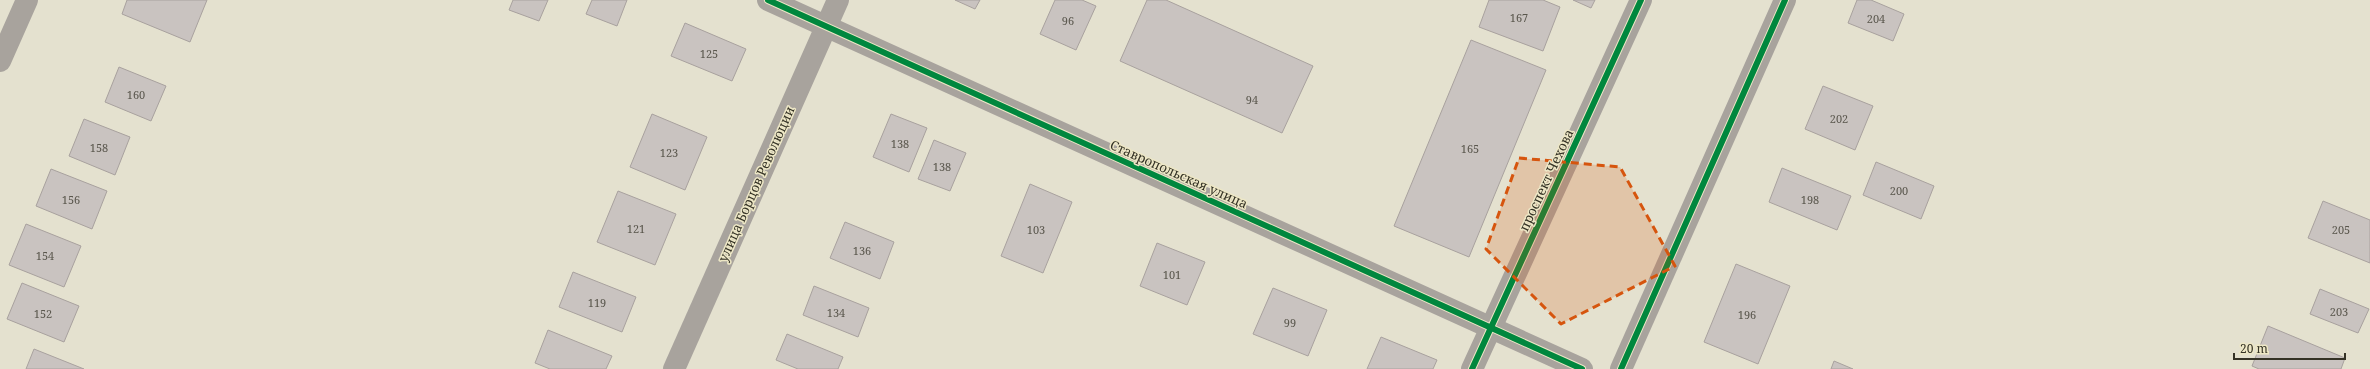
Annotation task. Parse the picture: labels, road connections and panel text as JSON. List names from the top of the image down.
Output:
{
  "streets": {
    "street": ["Ставропольская улица", "проспект Чехова", "улица Борцов Революции"]
  },
  "crossings": [
    ["Ставропольская улица", "проспект Чехова"],
    ["Ставропольская улица", "улица Борцов Революции"]
  ],
  "house_numbers": [
    "167",
    "204",
    "96",
    "125",
    "160",
    "94",
    "202",
    "138",
    "158",
    "165",
    "123",
    "138",
    "200",
    "156",
    "198",
    "121",
    "103",
    "205",
    "136",
    "154",
    "101",
    "119",
    "203",
    "134",
    "152",
    "196",
    "99"
  ],
  "scale_bar": "20 m"
}
